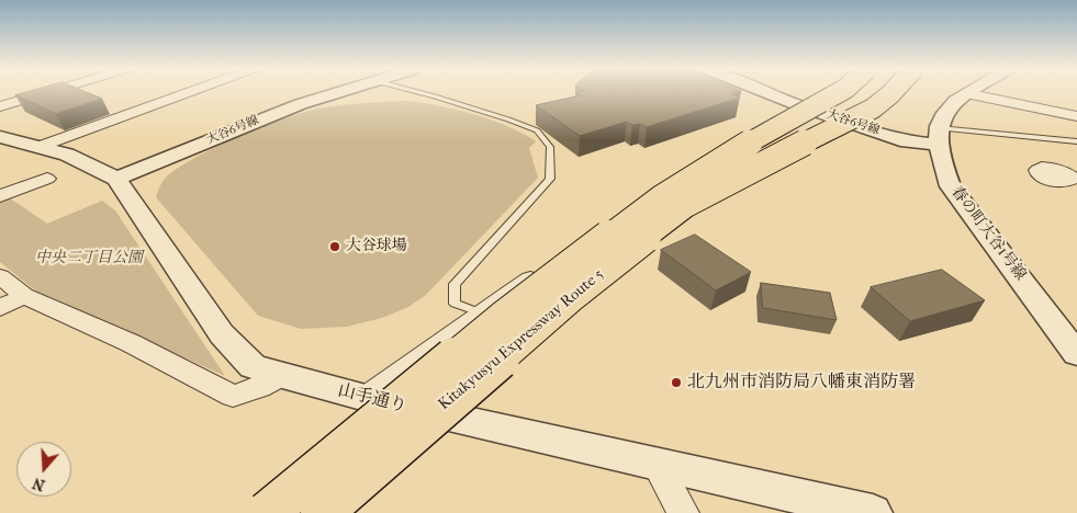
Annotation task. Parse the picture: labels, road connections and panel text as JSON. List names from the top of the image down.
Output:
{
  "streets": {
    "highway": ["Kitakyusyu Expressway Route 5"],
    "street": ["大谷6号線", "春の町大谷1号線", "山手通り"]
  },
  "crossings": [
    ["大谷6号線", "春の町大谷1号線"],
    ["大谷6号線", "山手通り"]
  ],
  "parks": ["中央二丁目公園"],
  "places": ["大谷球場", "北九州市消防局八幡東消防署"],
  "north": "bottom"
}
